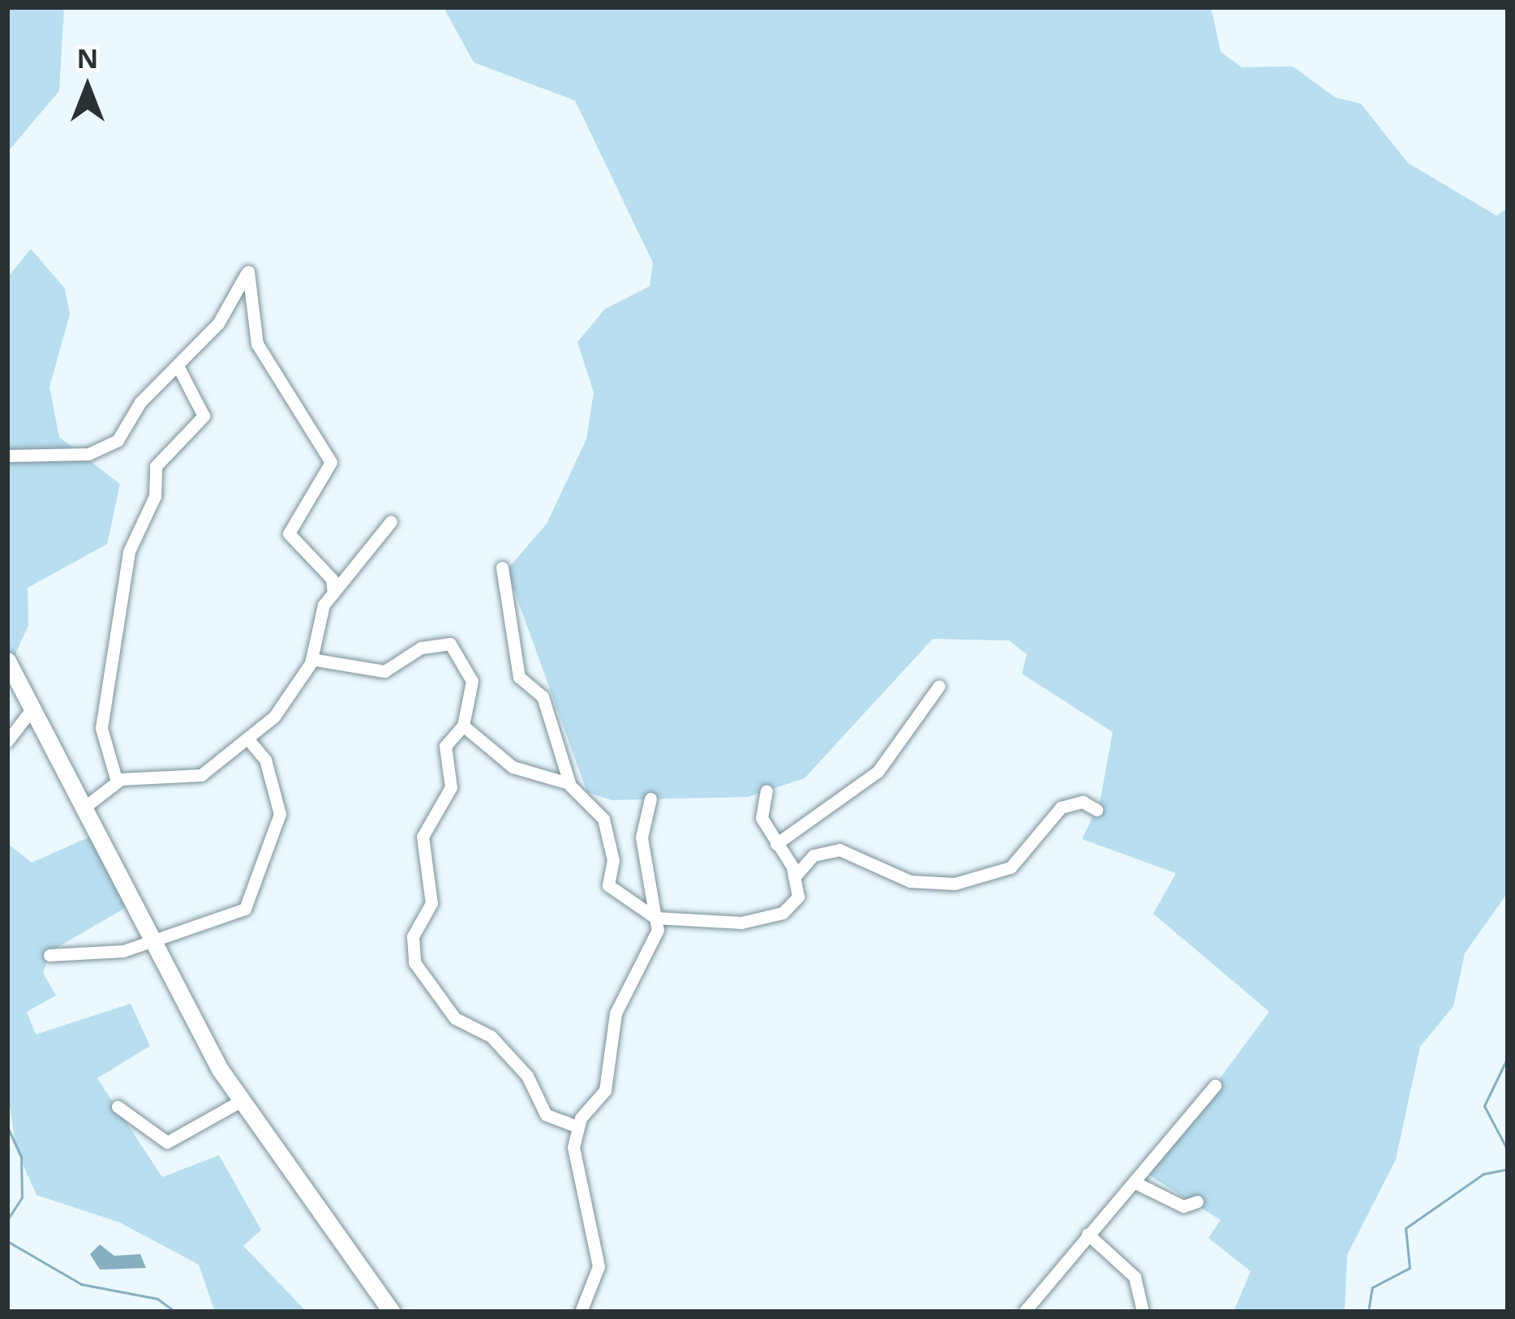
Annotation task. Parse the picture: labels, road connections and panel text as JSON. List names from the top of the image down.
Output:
{
  "north": "top"
}
